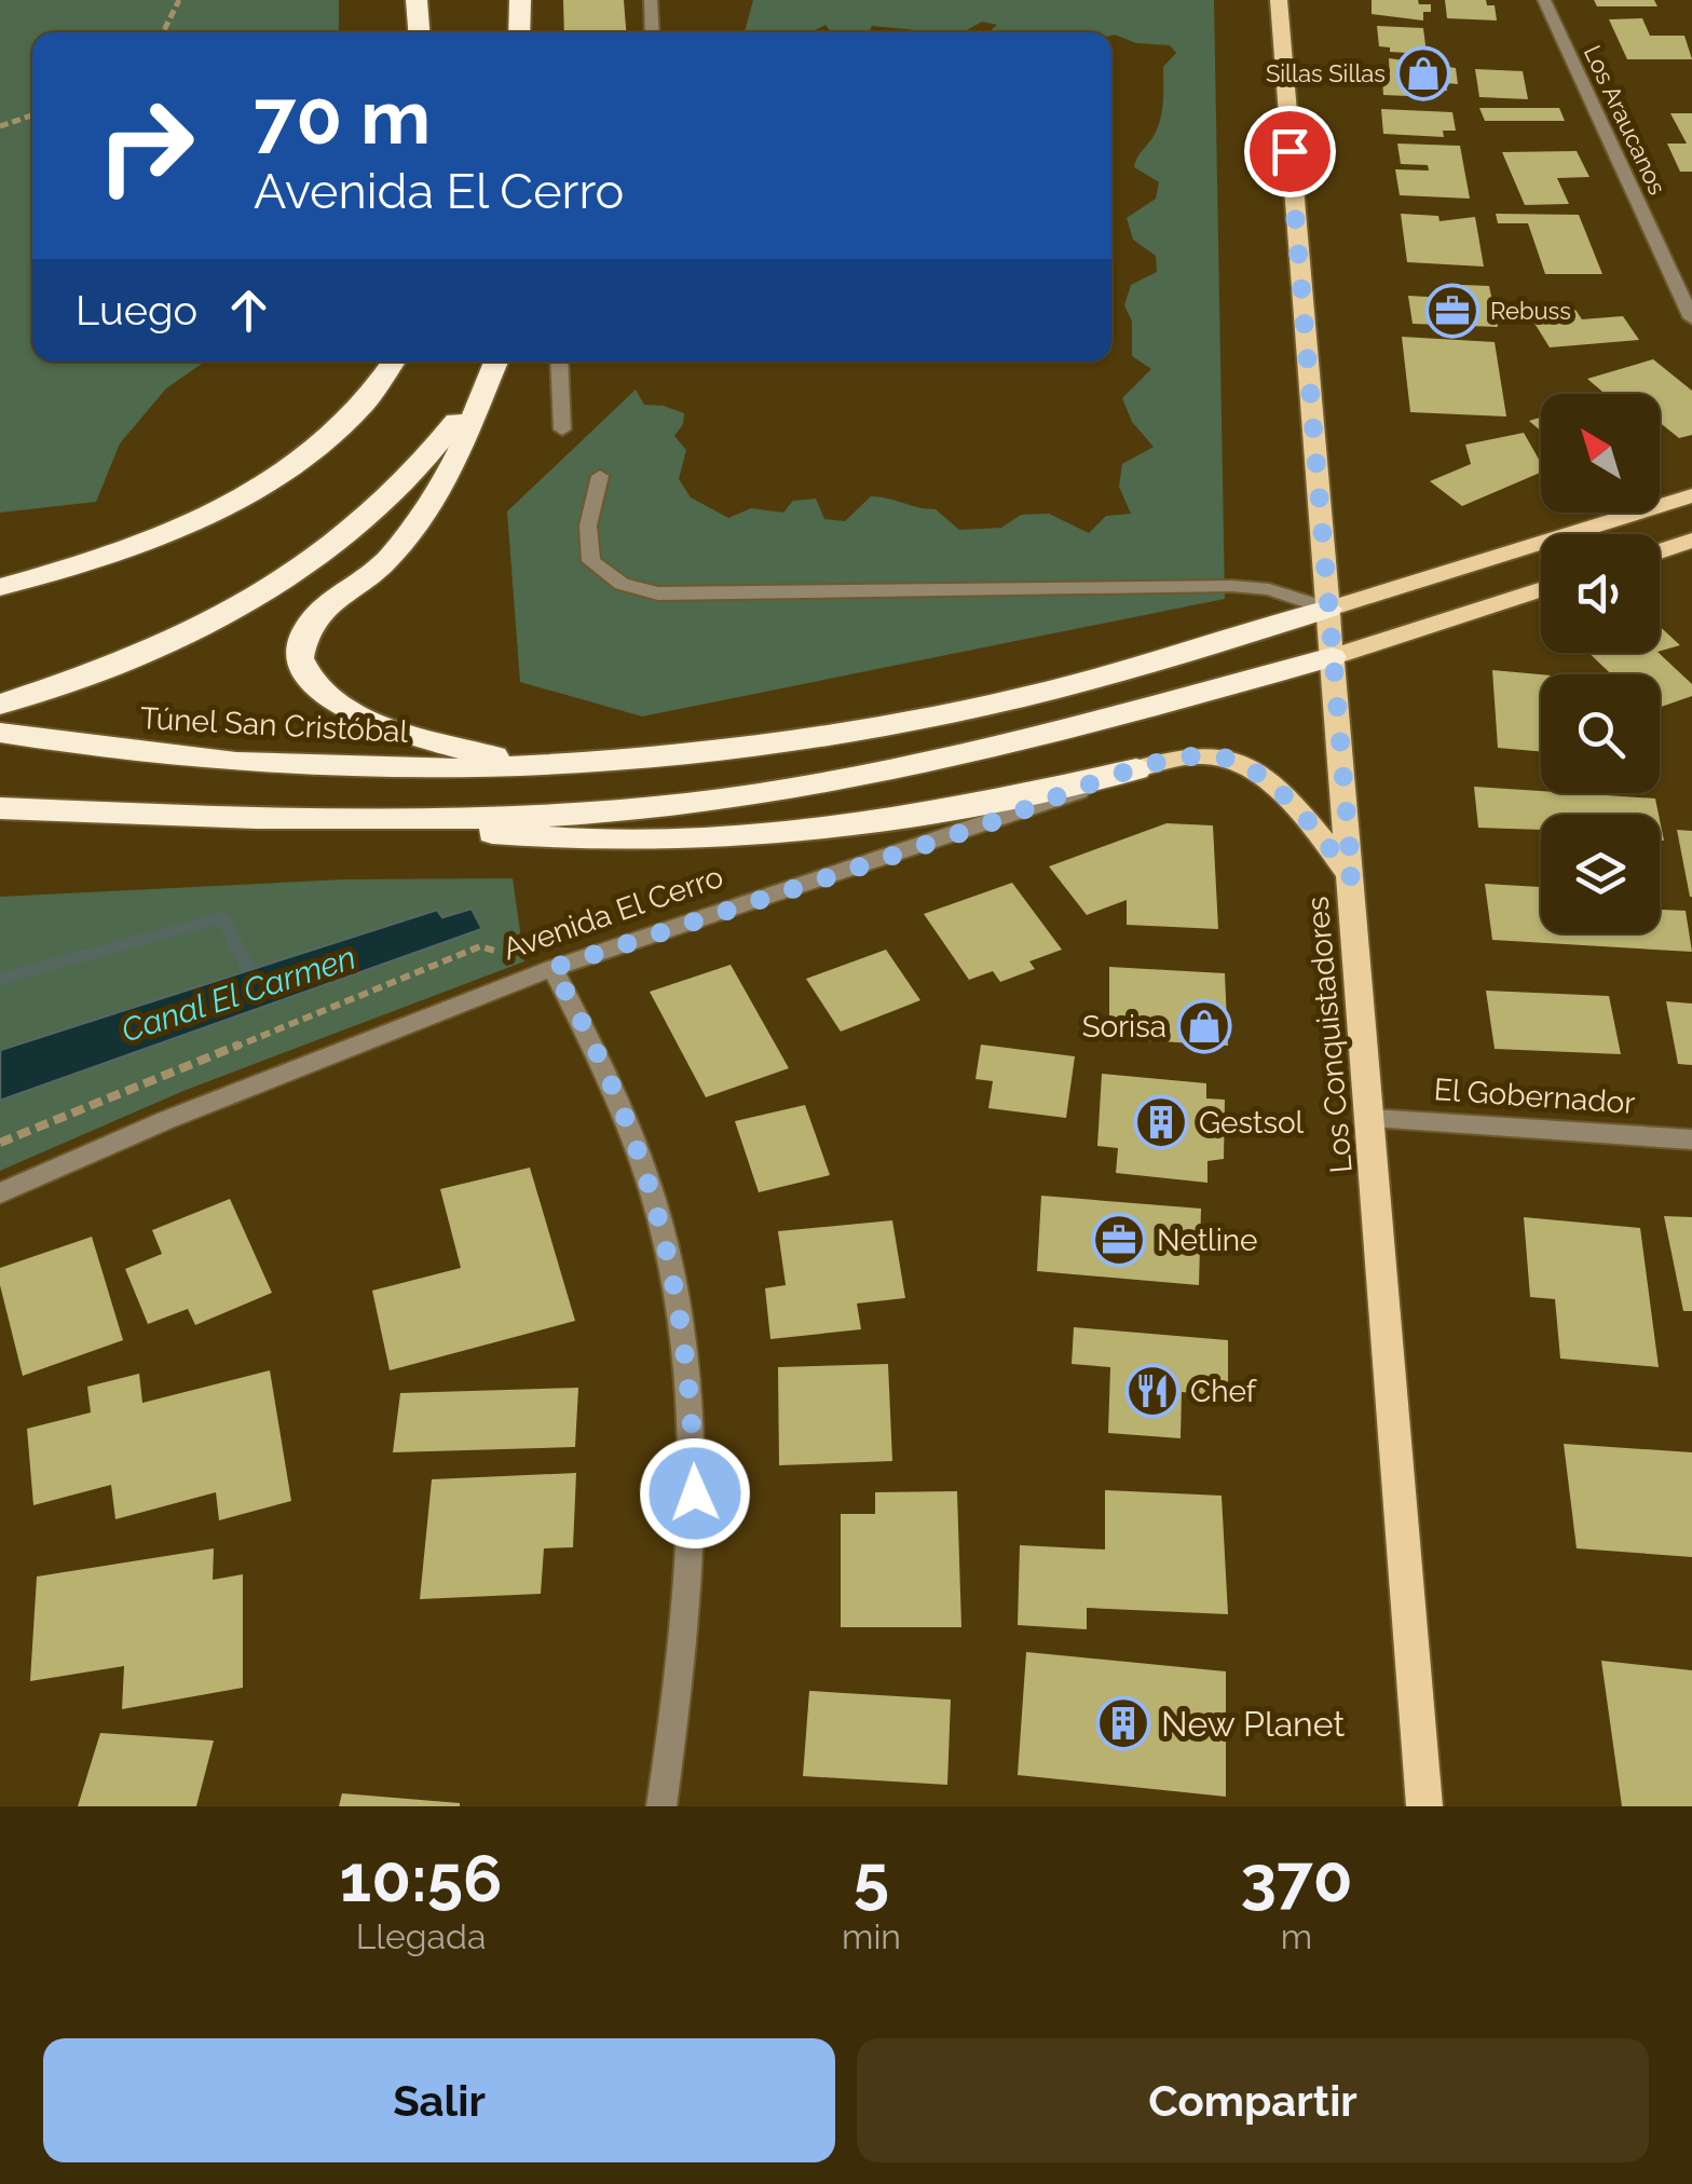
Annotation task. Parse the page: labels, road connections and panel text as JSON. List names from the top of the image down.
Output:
{
  "streets": {
    "highway": ["Túnel San Cristóbal"],
    "main road": ["Los Conquistadores"],
    "street": ["Los Araucanos", "Avenida El Cerro", "El Gobernador"]
  },
  "crossings": [
    ["Los Conquistadores", "El Gobernador"]
  ],
  "water": ["Canal El Carmen"],
  "places": {
    "shop": ["Sillas Sillas", "Sorisa"],
    "office": ["Rebuss", "Netline"],
    "building": ["Gestsol", "New Planet"],
    "restaurant": ["Chef"]
  },
  "north": "top left",
  "page": {
    "turn": ["70 m", "Avenida El Cerro"],
    "then": "Luego",
    "eta": [
      "10:56",
      "Llegada",
      "5",
      "min",
      "370",
      "m"
    ],
    "buttons": ["Salir", "Compartir"]
  }
}
